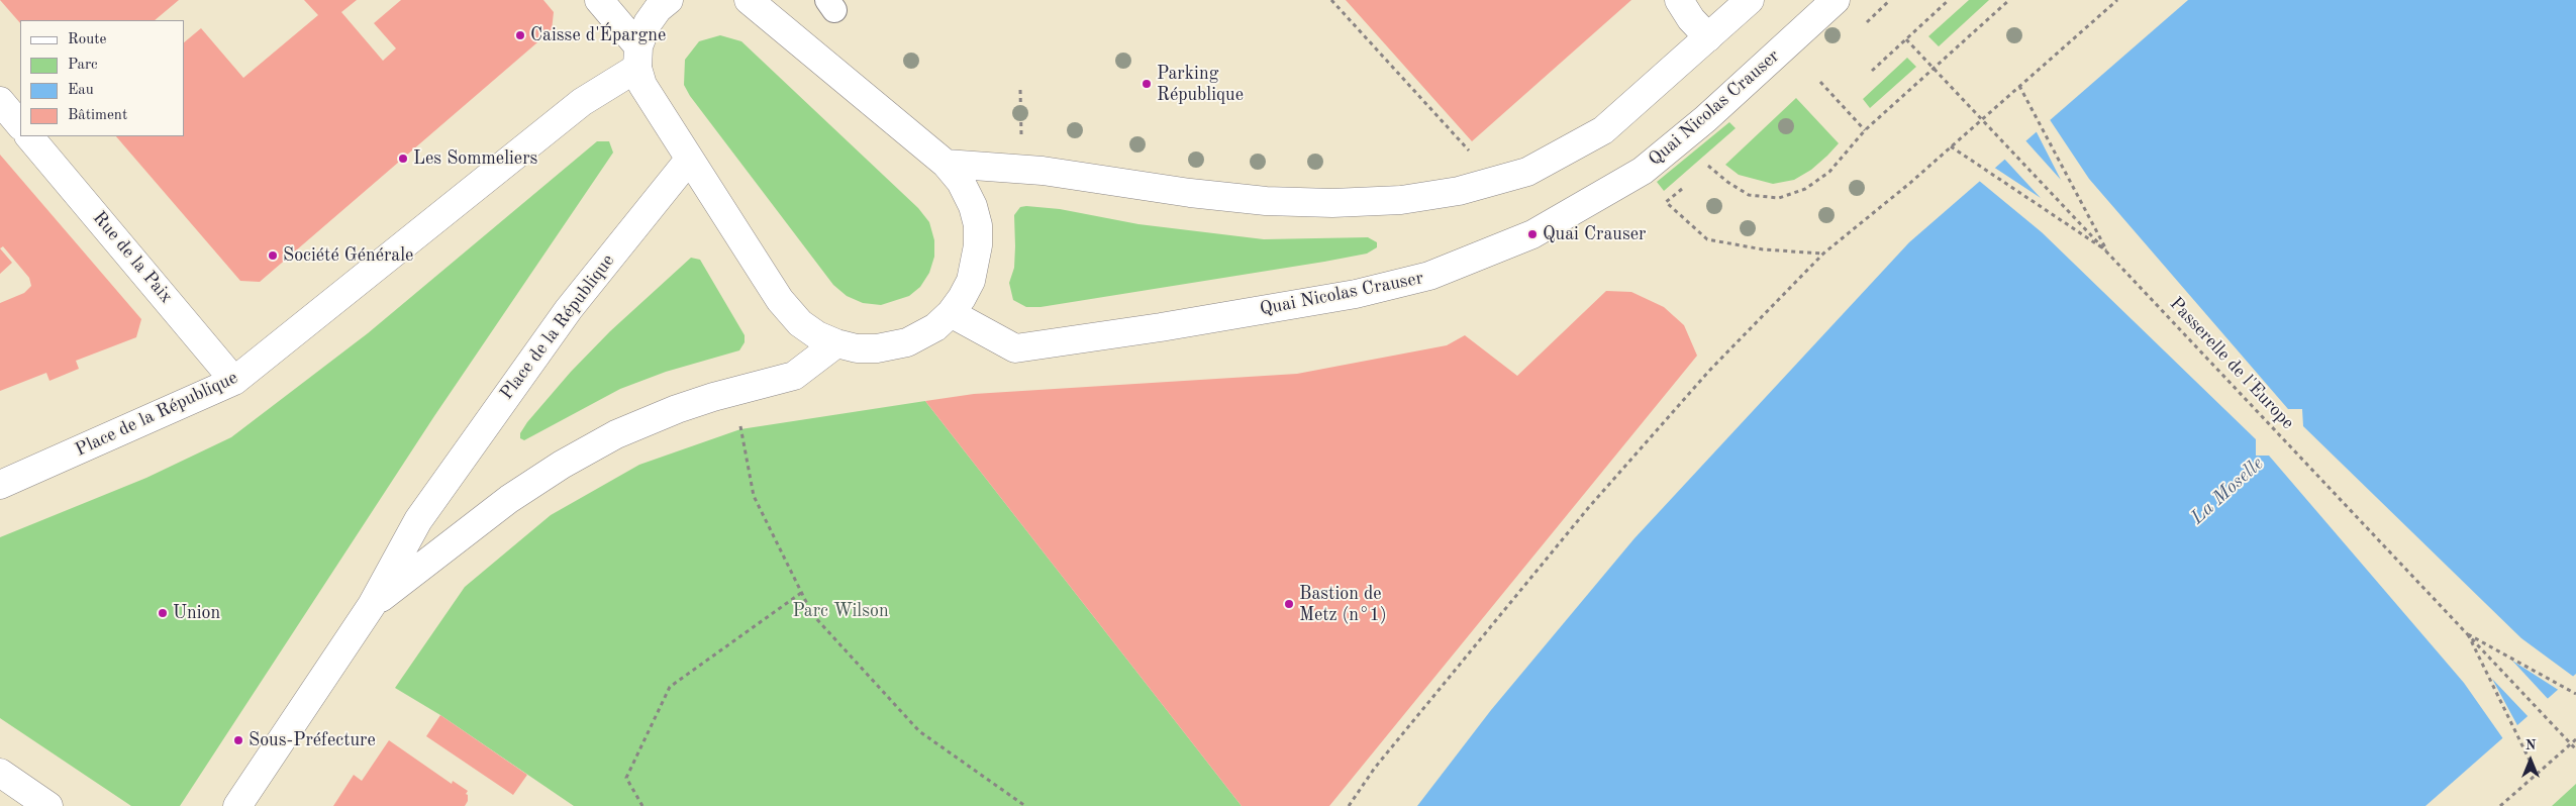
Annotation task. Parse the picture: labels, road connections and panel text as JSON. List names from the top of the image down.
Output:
{
  "streets": {
    "main road": ["Quai Nicolas Crauser", "Rue de la Paix", "Place de la République"],
    "path": ["Passerelle de l'Europe"]
  },
  "crossings": [
    ["Rue de la Paix", "Place de la République"]
  ],
  "water": ["La Moselle"],
  "parks": ["Parc Wilson"],
  "places": [
    "Caisse d'Épargne",
    "Parking République",
    "Les Sommeliers",
    "Quai Crauser",
    "Société Générale",
    "Bastion de Metz (n°1)",
    "Union",
    "Sous-Préfecture"
  ],
  "legend": [
    "Route",
    "Parc",
    "Eau",
    "Bâtiment"
  ],
  "north": "top"
}
